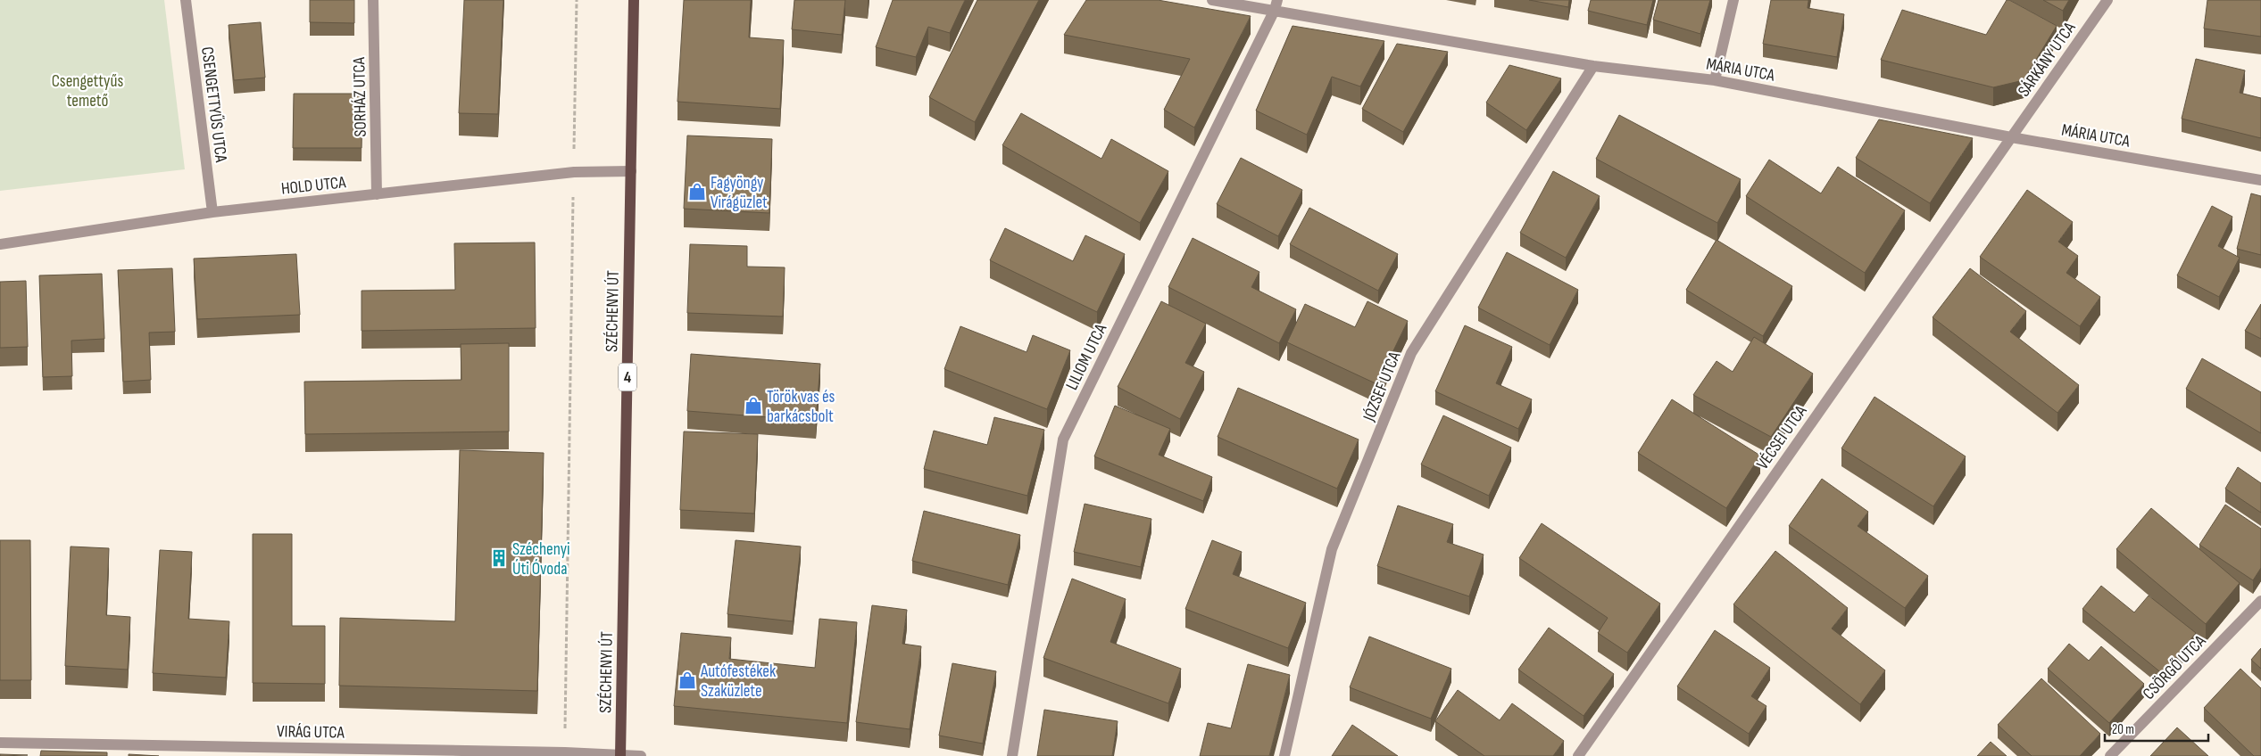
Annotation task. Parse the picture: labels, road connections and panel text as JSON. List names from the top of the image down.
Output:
{
  "streets": {
    "main road": ["SZÉCHENYI ÚT", "4"],
    "street": [
      "SÁRKÁNY UTCA",
      "MÁRIA UTCA",
      "SORHÁZ UTCA",
      "CSENGETTYŰS UTCA",
      "HOLD UTCA",
      "LILIOM UTCA",
      "JÓZSEF UTCA",
      "VÉCSEI UTCA",
      "CSÖRGŐ UTCA",
      "VIRÁG UTCA"
    ]
  },
  "crossings": [
    ["SÁRKÁNY UTCA", "MÁRIA UTCA"],
    ["SÁRKÁNY UTCA", "VÉCSEI UTCA"],
    ["MÁRIA UTCA", "LILIOM UTCA"],
    ["MÁRIA UTCA", "JÓZSEF UTCA"],
    ["MÁRIA UTCA", "VÉCSEI UTCA"],
    ["SORHÁZ UTCA", "HOLD UTCA"],
    ["CSENGETTYŰS UTCA", "HOLD UTCA"],
    ["HOLD UTCA", "SZÉCHENYI ÚT"],
    ["SZÉCHENYI ÚT", "VIRÁG UTCA"]
  ],
  "parks": ["Csengettyűs temető"],
  "places": {
    "shop": ["Fagyöngy Virágüzlet", "Török vas és barkácsbolt", "Autófestékek Szaküzlete"],
    "building": ["Széchenyi Úti Óvoda"]
  },
  "scale_bar": "20 m"
}
